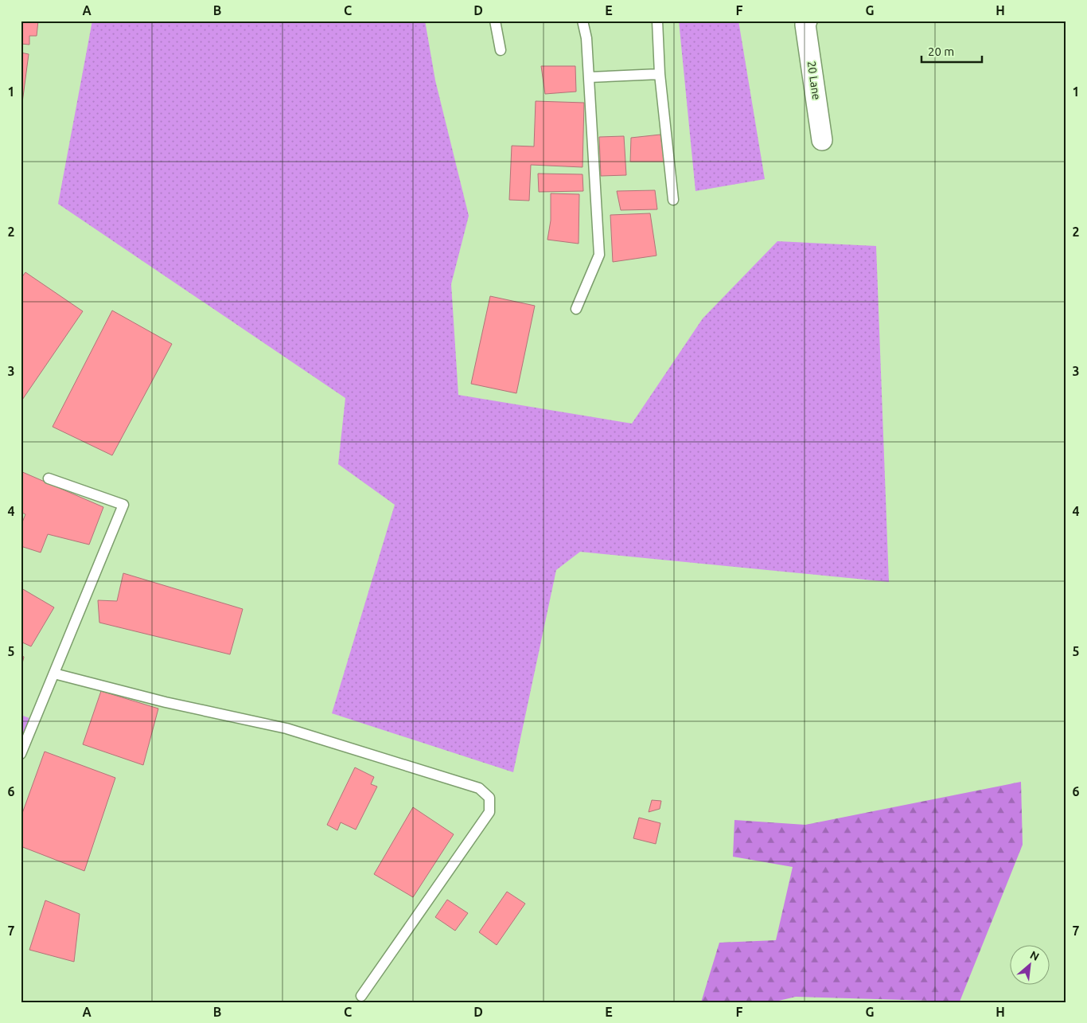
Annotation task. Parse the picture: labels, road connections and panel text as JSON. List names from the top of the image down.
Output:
{
  "streets": {
    "street": ["20 Lane"]
  },
  "scale_bar": "20 m",
  "north": "top right",
  "grid": {
    "columns": [
      "A",
      "B",
      "C",
      "D",
      "E",
      "F",
      "G",
      "H"
    ],
    "rows": [
      "1",
      "2",
      "3",
      "4",
      "5",
      "6",
      "7"
    ]
  }
}
